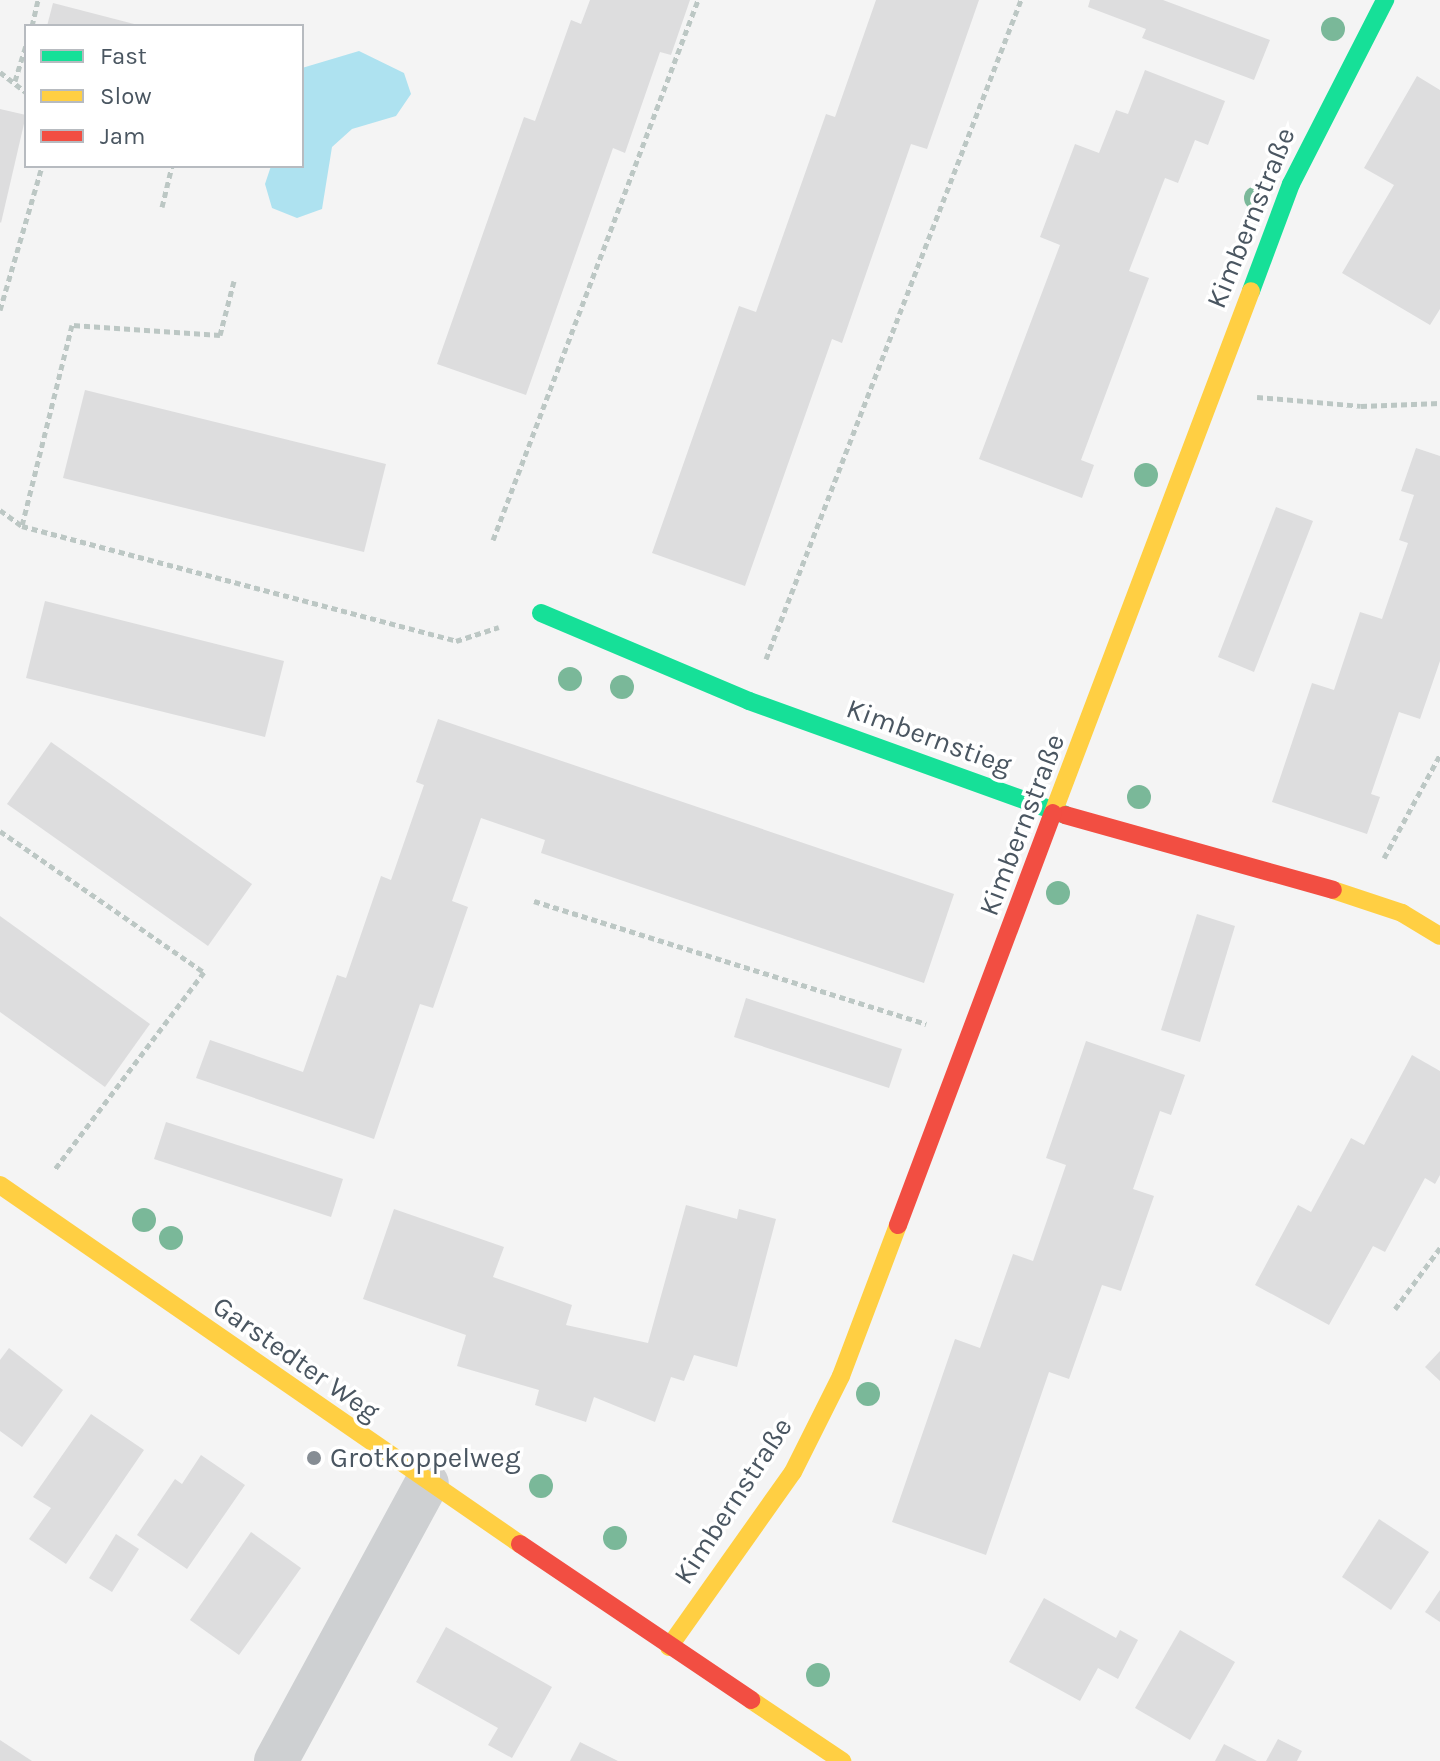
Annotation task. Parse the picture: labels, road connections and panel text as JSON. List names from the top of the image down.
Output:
{
  "streets": {
    "street": ["Kimbernstraße", "Kimbernstieg", "Garstedter Weg"]
  },
  "crossings": [
    ["Kimbernstraße", "Kimbernstieg"],
    ["Kimbernstraße", "Garstedter Weg"]
  ],
  "places": ["Grotkoppelweg"],
  "legend": ["Fast", "Slow", "Jam"]
}
